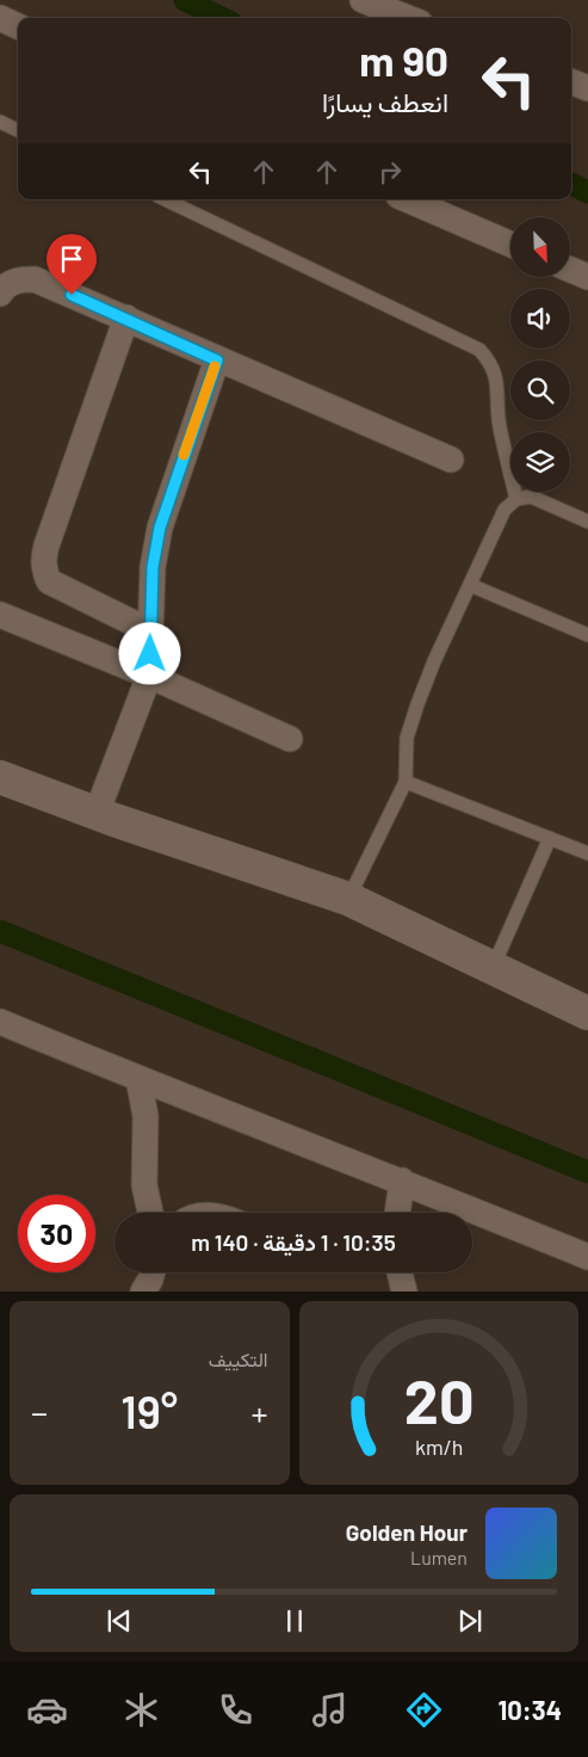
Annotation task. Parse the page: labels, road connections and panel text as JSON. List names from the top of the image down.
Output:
{
  "north": "bottom right",
  "page": {
    "turn": ["90 m", "انعطف يسارًا"],
    "limit": "30",
    "trip": "10:35 · 1 دقيقة · 140 m",
    "tile": "التكييف",
    "heat": ["−", "19°", "+"],
    "song": ["Golden Hour", "Lumen"],
    "tabs": "10:34",
    "gauge": ["20", "km/h"]
  }
}
